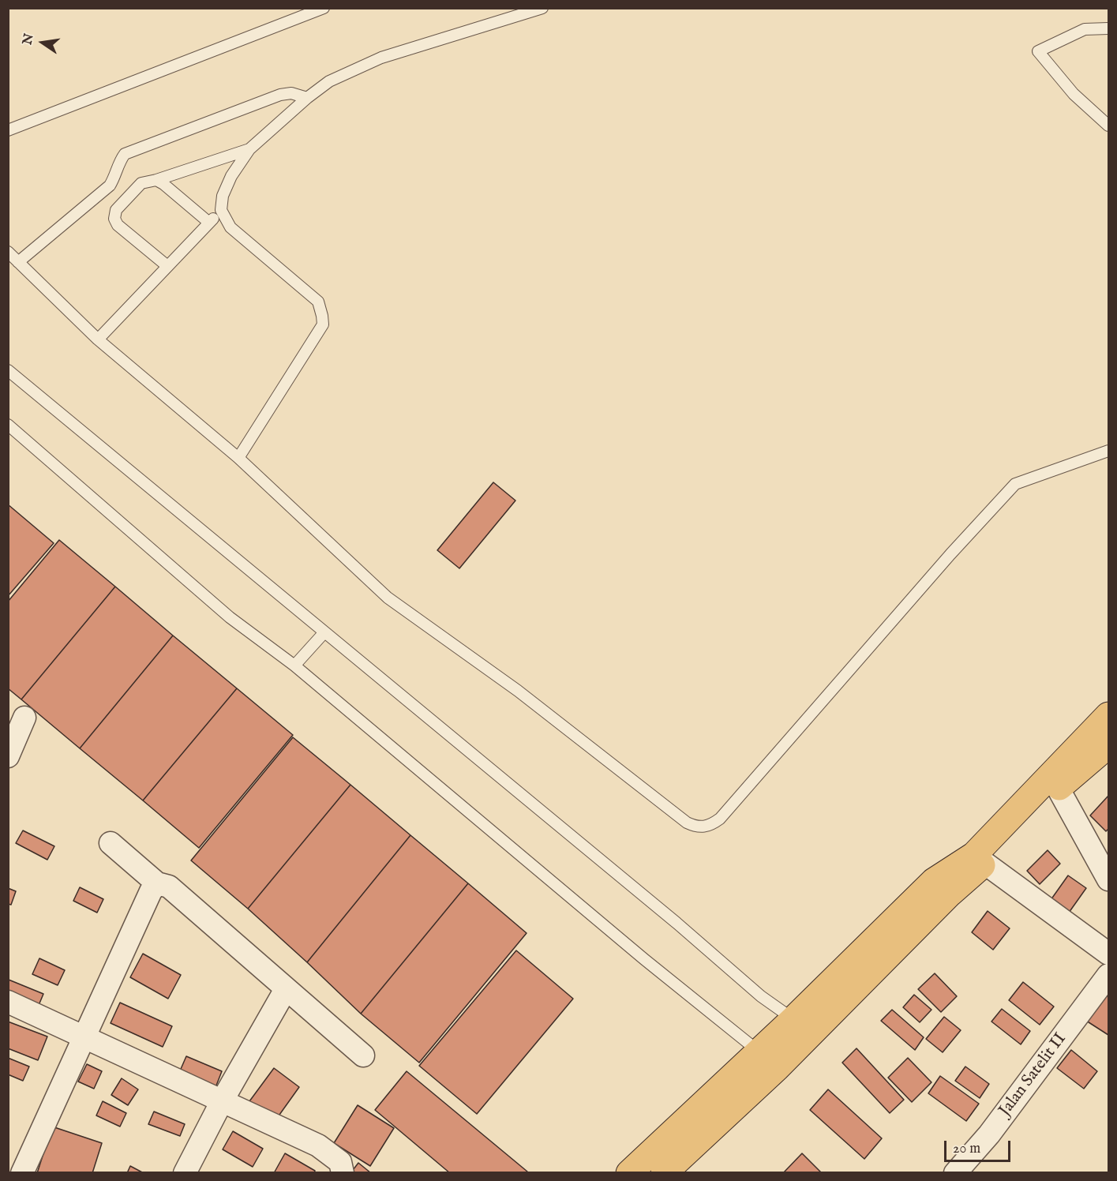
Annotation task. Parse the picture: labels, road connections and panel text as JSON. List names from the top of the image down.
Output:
{
  "streets": {
    "street": ["Jalan Satelit II"]
  },
  "scale_bar": "20 m",
  "north": "left"
}
